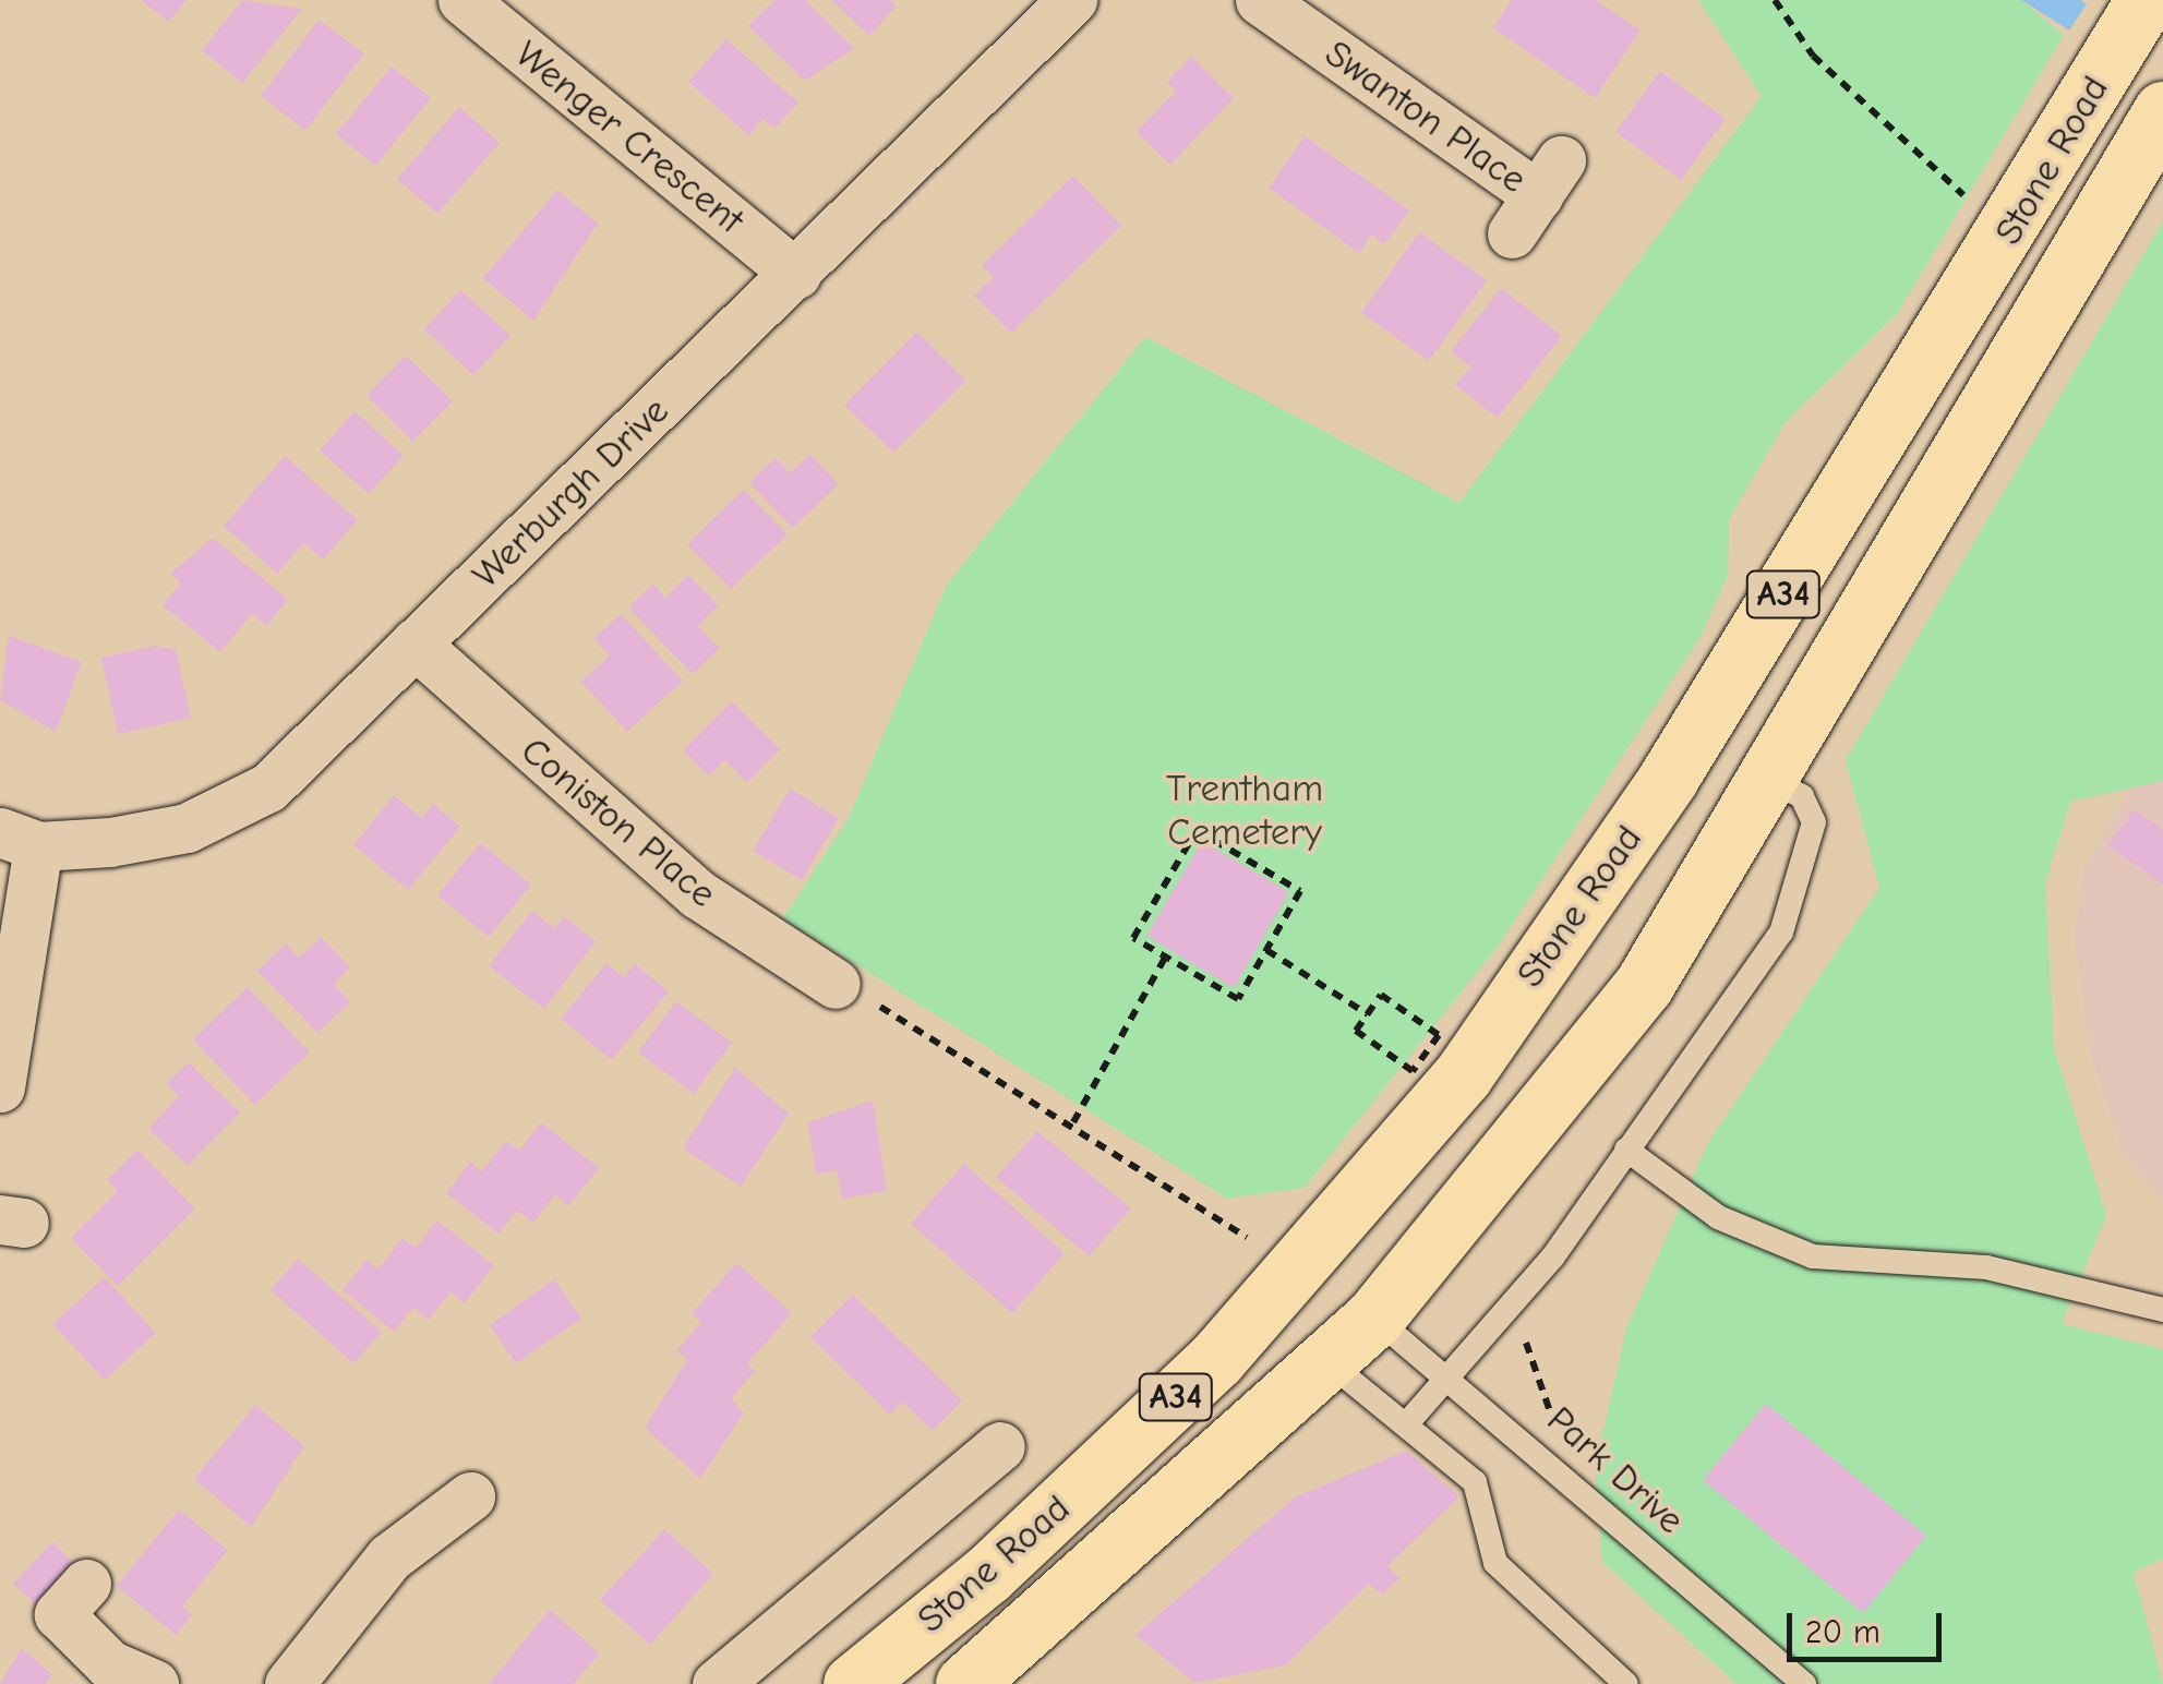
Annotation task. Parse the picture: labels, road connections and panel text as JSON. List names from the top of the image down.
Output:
{
  "streets": {
    "highway": ["Stone Road", "A34"],
    "street": [
      "Swanton Place",
      "Wenger Crescent",
      "Werburgh Drive",
      "Coniston Place"
    ],
    "lane": ["Park Drive"]
  },
  "crossings": [
    ["Wenger Crescent", "Werburgh Drive"],
    ["Stone Road", "Park Drive"],
    ["Werburgh Drive", "Coniston Place"]
  ],
  "parks": ["Trentham Cemetery"],
  "scale_bar": "20 m"
}
